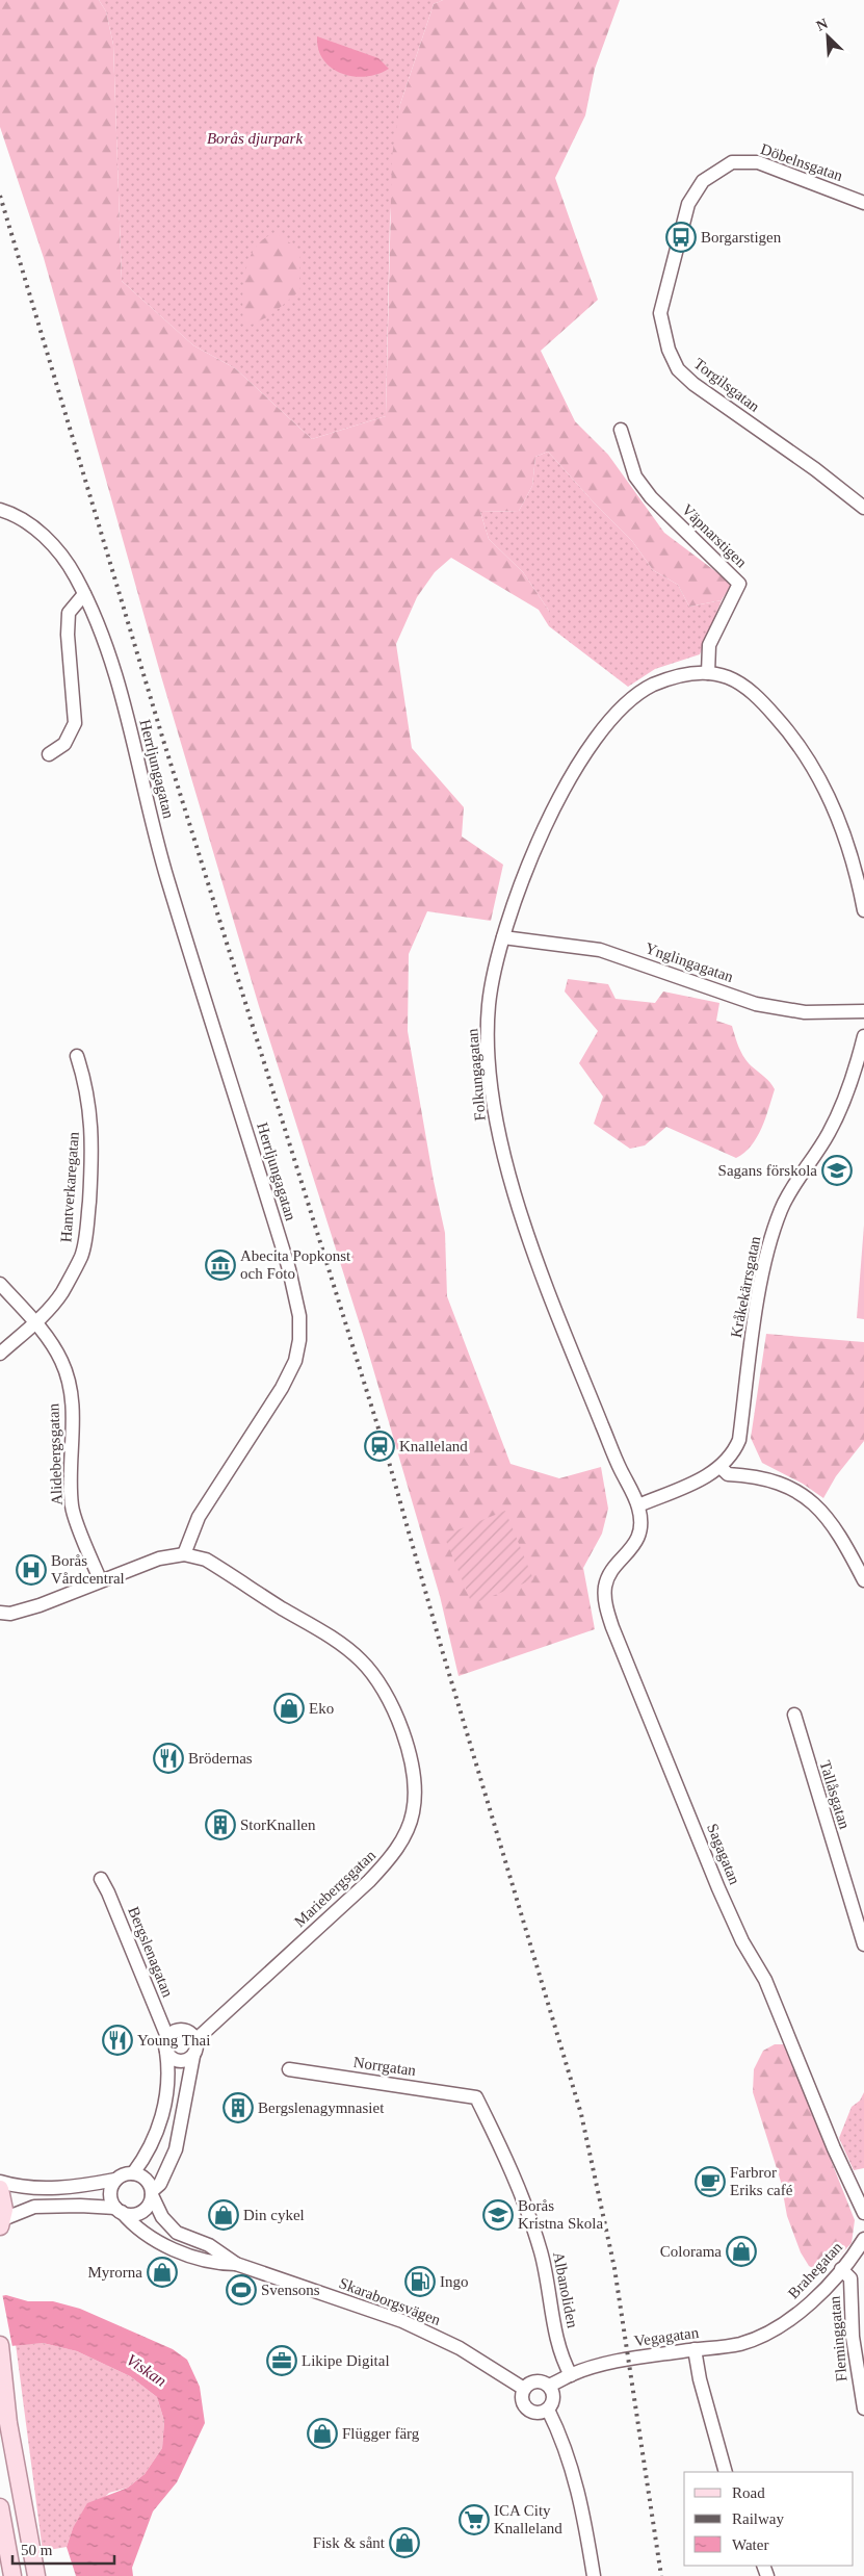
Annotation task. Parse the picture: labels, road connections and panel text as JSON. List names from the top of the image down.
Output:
{
  "streets": {
    "street": [
      "Döbelnsgatan",
      "Torgilsgatan",
      "Väpnarstigen",
      "Herrljungagatan",
      "Ynglingagatan",
      "Folkungagatan",
      "Hantverkaregatan",
      "Kråkekärrsgatan",
      "Alidebergsgatan",
      "Tallåsgatan",
      "Sagagatan",
      "Mariebergsgatan",
      "Bergslenagatan",
      "Norrgatan",
      "Brahegatan",
      "Albanoliden",
      "Skaraborgsvägen",
      "Vegagatan",
      "Fleminggatan"
    ]
  },
  "crossings": [
    ["Döbelnsgatan", "Torgilsgatan"],
    ["Väpnarstigen", "Folkungagatan"],
    ["Herrljungagatan", "Mariebergsgatan"],
    ["Ynglingagatan", "Folkungagatan"],
    ["Folkungagatan", "Kråkekärrsgatan"],
    ["Folkungagatan", "Sagagatan"],
    ["Hantverkaregatan", "Alidebergsgatan"],
    ["Kråkekärrsgatan", "Sagagatan"],
    ["Mariebergsgatan", "Bergslenagatan"],
    ["Norrgatan", "Albanoliden"],
    ["Brahegatan", "Vegagatan"],
    ["Brahegatan", "Fleminggatan"],
    ["Albanoliden", "Vegagatan"],
    ["Skaraborgsvägen", "Vegagatan"]
  ],
  "water": ["Viskan"],
  "parks": ["Borås djurpark"],
  "places": {
    "bus stop": ["Borgarstigen"],
    "school or university": ["Sagans förskola", "Borås Kristna Skola"],
    "museum": ["Abecita Popkonst och Foto"],
    "station": ["Knalleland"],
    "hospital": ["Borås Vårdcentral"],
    "shop": [
      "Eko",
      "Din cykel",
      "Colorama",
      "Myrorna",
      "Flügger färg",
      "Fisk & sånt"
    ],
    "restaurant": ["Brödernas", "Young Thai"],
    "building": ["StorKnallen", "Bergslenagymnasiet"],
    "cafe": ["Farbror Eriks café"],
    "fuel station": ["Ingo"],
    "sports": ["Svensons"],
    "office": ["Likipe Digital"],
    "supermarket": ["ICA City Knalleland"]
  },
  "legend": ["Road", "Railway", "Water"],
  "scale_bar": "50 m",
  "north": "top left"
}
